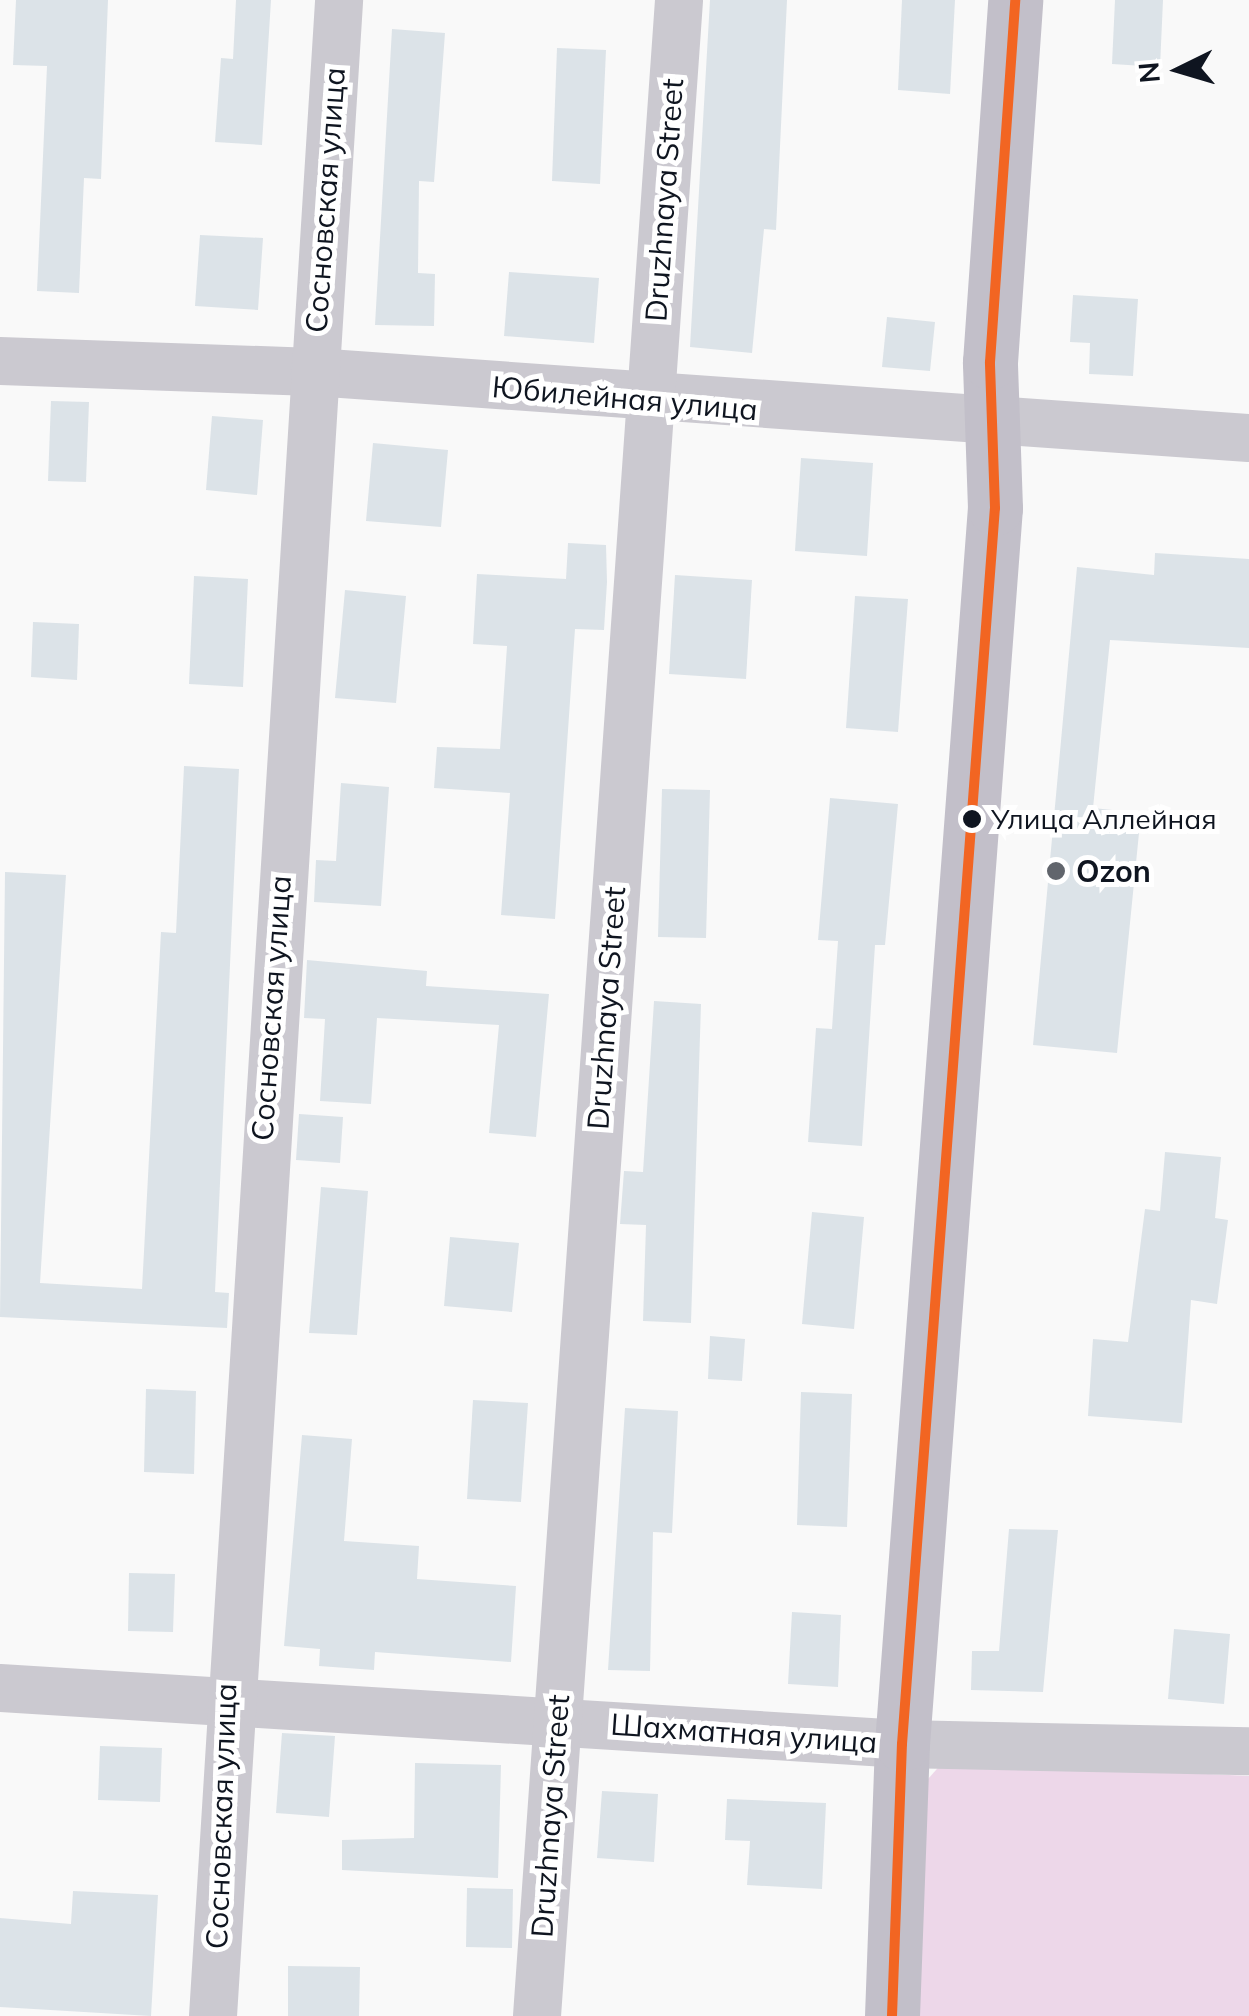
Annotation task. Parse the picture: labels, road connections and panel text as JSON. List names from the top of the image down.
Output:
{
  "streets": {
    "street": [
      "Сосновская улица",
      "Druzhnaya Street",
      "Юбилейная улица",
      "Шахматная улица"
    ]
  },
  "crossings": [
    ["Сосновская улица", "Юбилейная улица"],
    ["Сосновская улица", "Шахматная улица"],
    ["Druzhnaya Street", "Юбилейная улица"],
    ["Druzhnaya Street", "Шахматная улица"]
  ],
  "places": ["Улица Аллейная", "Ozon"],
  "north": "left"
}
